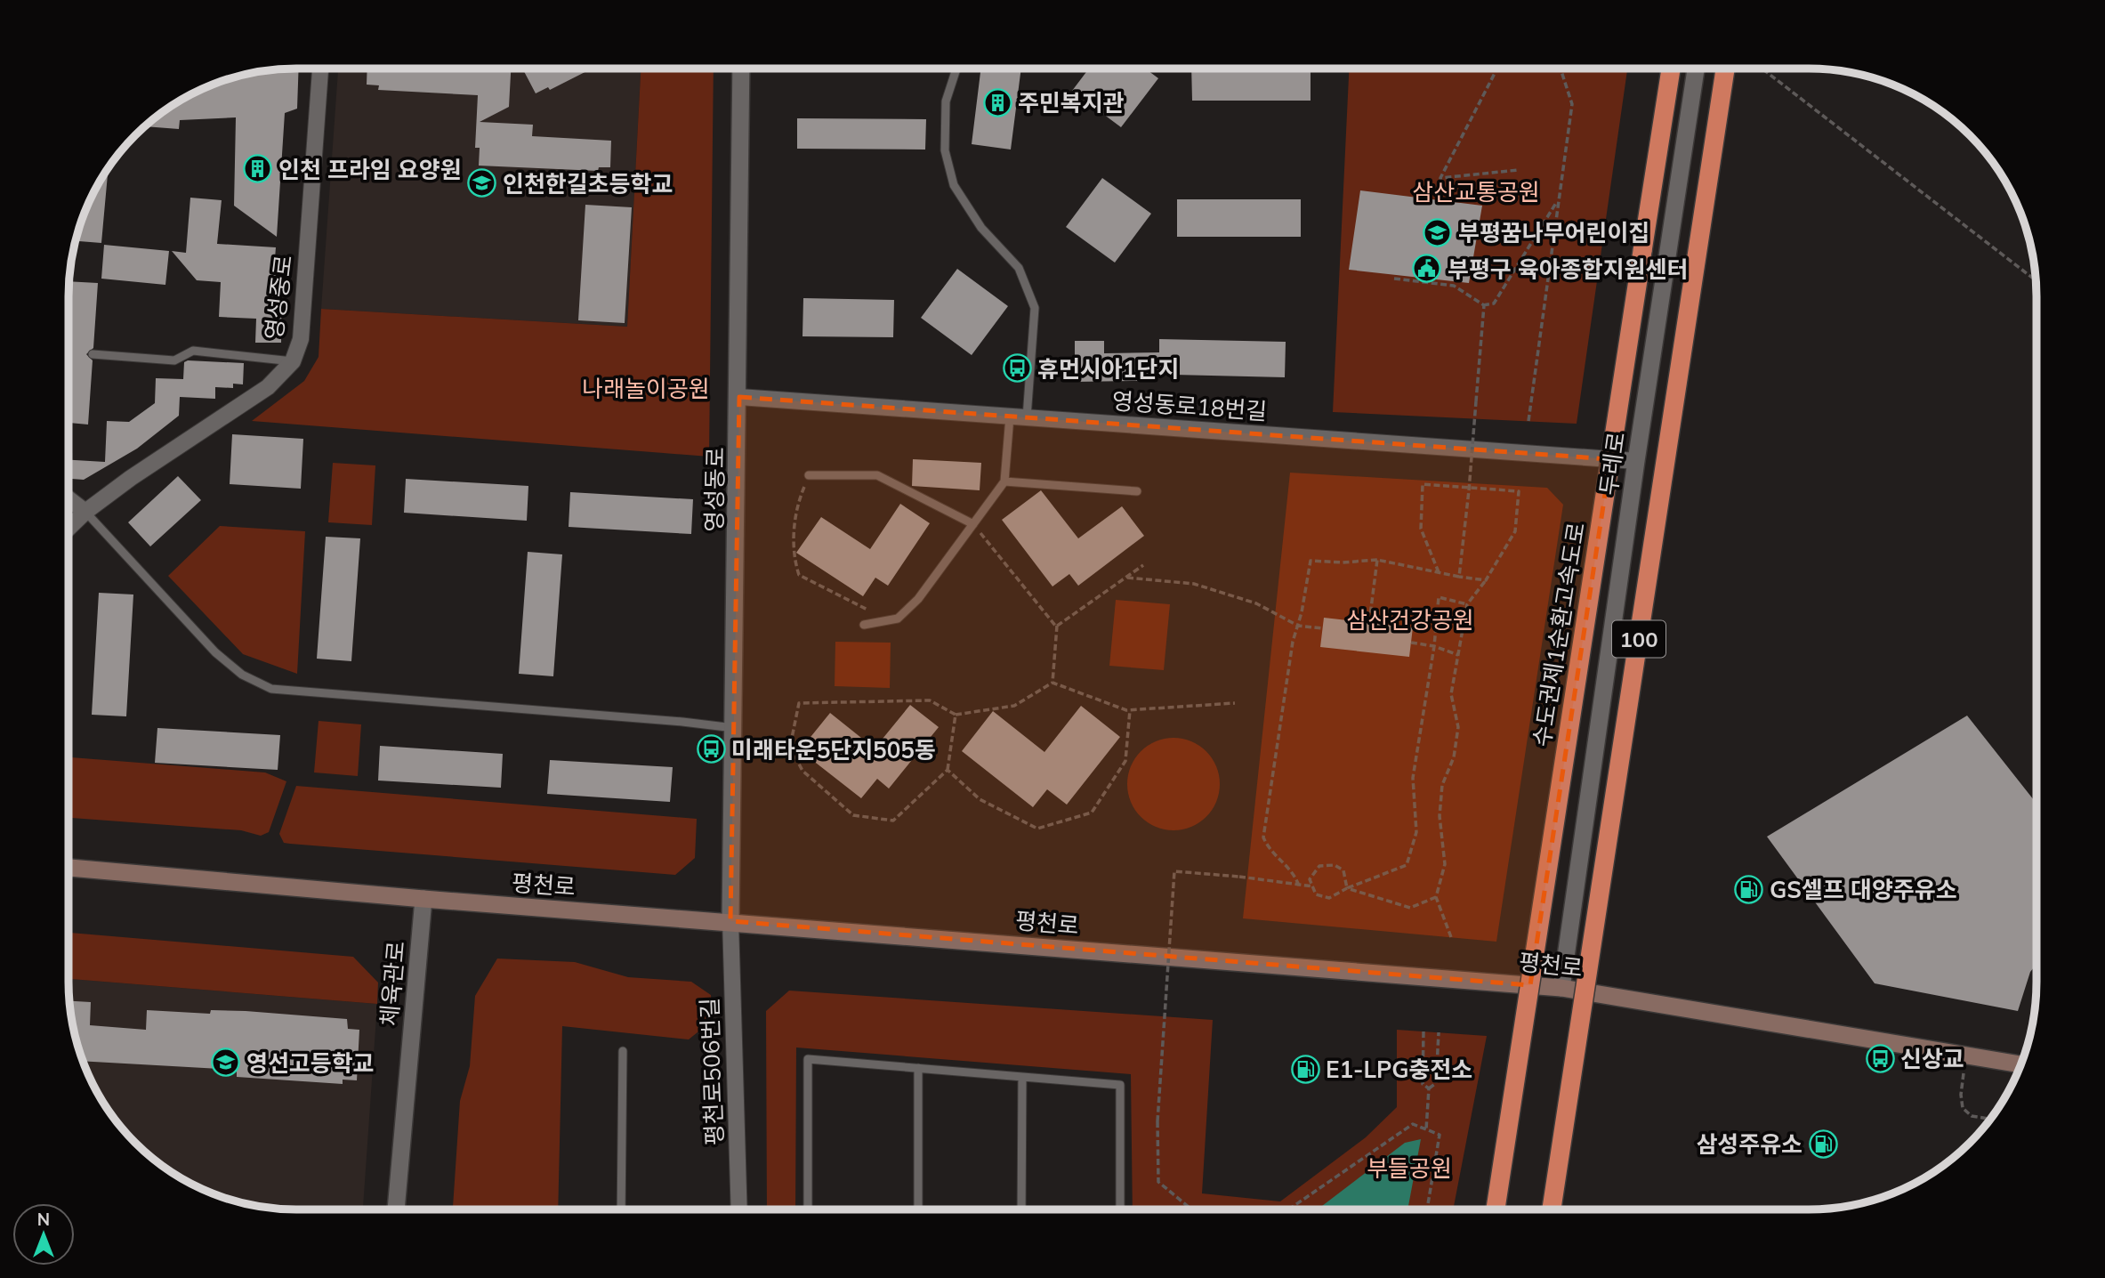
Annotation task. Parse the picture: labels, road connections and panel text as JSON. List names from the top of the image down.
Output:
{
  "streets": {
    "highway": ["수도권제1순환고속도로", "100"],
    "main road": ["평천로"],
    "street": [
      "영성중로",
      "영성동로18번길",
      "두레로",
      "영성동로",
      "체육관로",
      "평천로506번길"
    ]
  },
  "crossings": [
    ["영성동로18번길", "두레로"],
    ["영성동로18번길", "영성동로"],
    ["두레로", "평천로"],
    ["영성동로", "평천로"],
    ["영성동로", "평천로506번길"],
    ["평천로", "체육관로"],
    ["평천로", "평천로506번길"]
  ],
  "parks": [
    "삼산교통공원",
    "나래놀이공원",
    "삼산건강공원",
    "부들공원"
  ],
  "places": {
    "building": ["주민복지관", "인천 프라임 요양원"],
    "school or university": ["인천한길초등학교", "부평꿈나무어린이집", "영선고등학교"],
    "public building": ["부평구 육아종합지원센터"],
    "bus stop": ["휴먼시아1단지", "미래타운5단지505동", "신상교"],
    "fuel station": ["GS셀프 대양주유소", "E1-LPG충전소", "삼성주유소"]
  },
  "north": "top"
}
